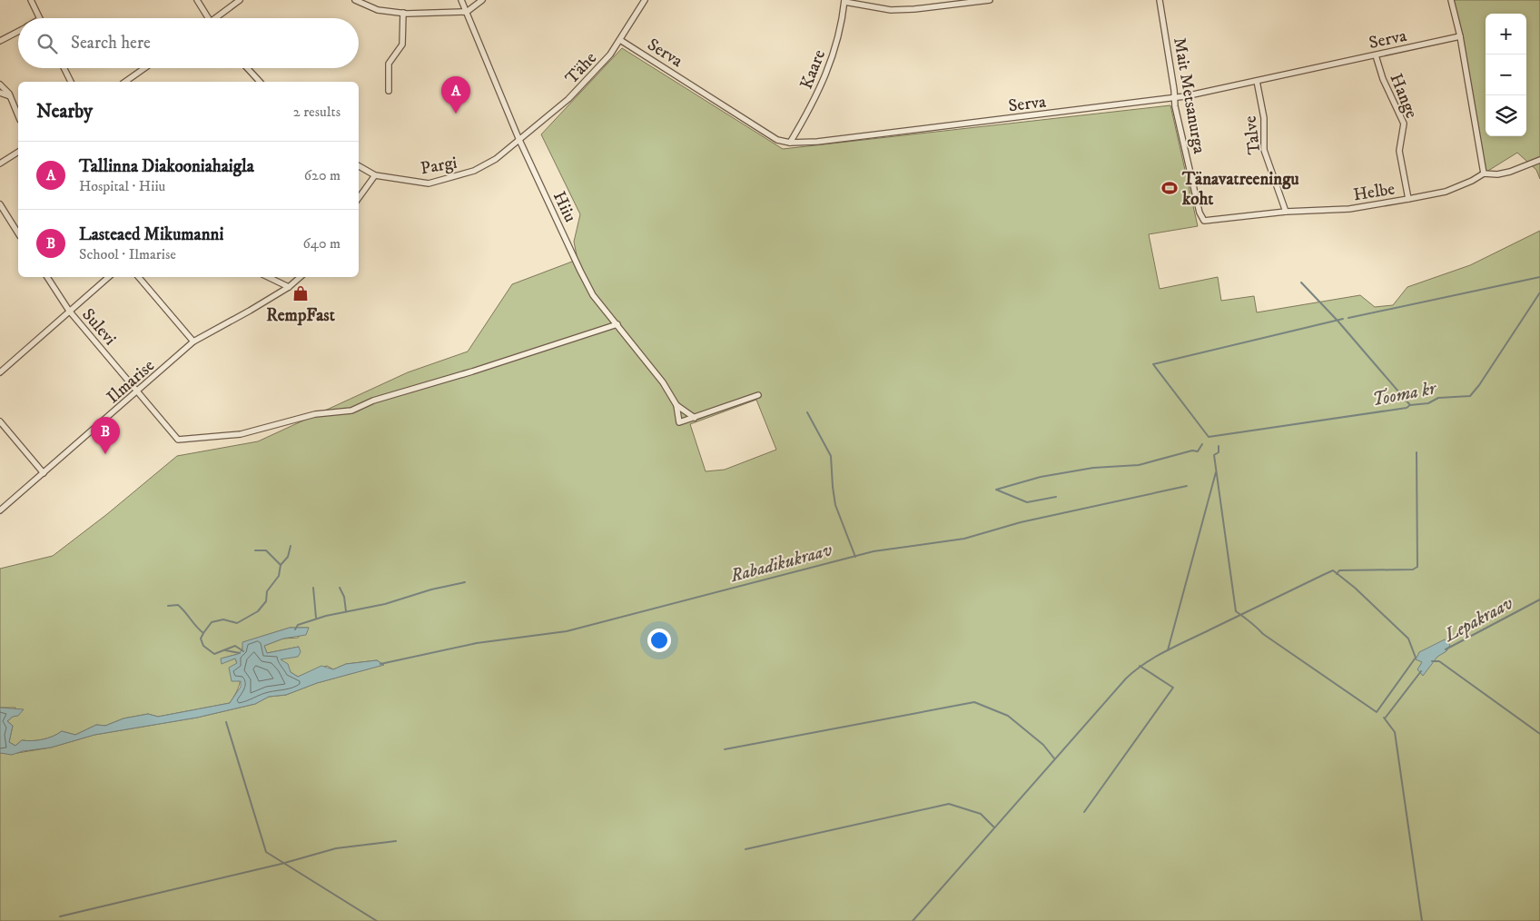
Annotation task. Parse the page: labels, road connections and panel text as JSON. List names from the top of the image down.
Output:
{
  "streets": {
    "street": [
      "Serva",
      "Tähe",
      "Kaare",
      "Mait Metsanurga",
      "Hange",
      "Talve",
      "Pargi",
      "Helbe",
      "Hiiu",
      "Sulevi",
      "Ilmarise"
    ]
  },
  "crossings": [
    ["Serva", "Tähe"],
    ["Serva", "Kaare"],
    ["Serva", "Mait Metsanurga"],
    ["Serva", "Hange"],
    ["Serva", "Talve"],
    ["Tähe", "Pargi"],
    ["Tähe", "Hiiu"],
    ["Mait Metsanurga", "Helbe"],
    ["Hange", "Helbe"],
    ["Talve", "Helbe"],
    ["Pargi", "Hiiu"],
    ["Hiiu", "Sulevi"],
    ["Sulevi", "Ilmarise"]
  ],
  "water": ["Tooma kr", "Rabadikukraav", "Lepakraav"],
  "places": {
    "sports": ["Tänavatreeningu koht"],
    "shop": ["RempFast"]
  },
  "page": {
    "map_buttons": ["+", "−"],
    "search": "Search here",
    "pins": ["A", "B"],
    "heading": ["Nearby", "2 results"],
    "list": [
      {
        "mark": "A",
        "name": "Tallinna Diakooniahaigla",
        "note": "Hospital · Hiiu",
        "value": "620 m"
      },
      {
        "mark": "B",
        "name": "Lasteaed Mikumanni",
        "note": "School · Ilmarise",
        "value": "640 m"
      }
    ]
  }
}
